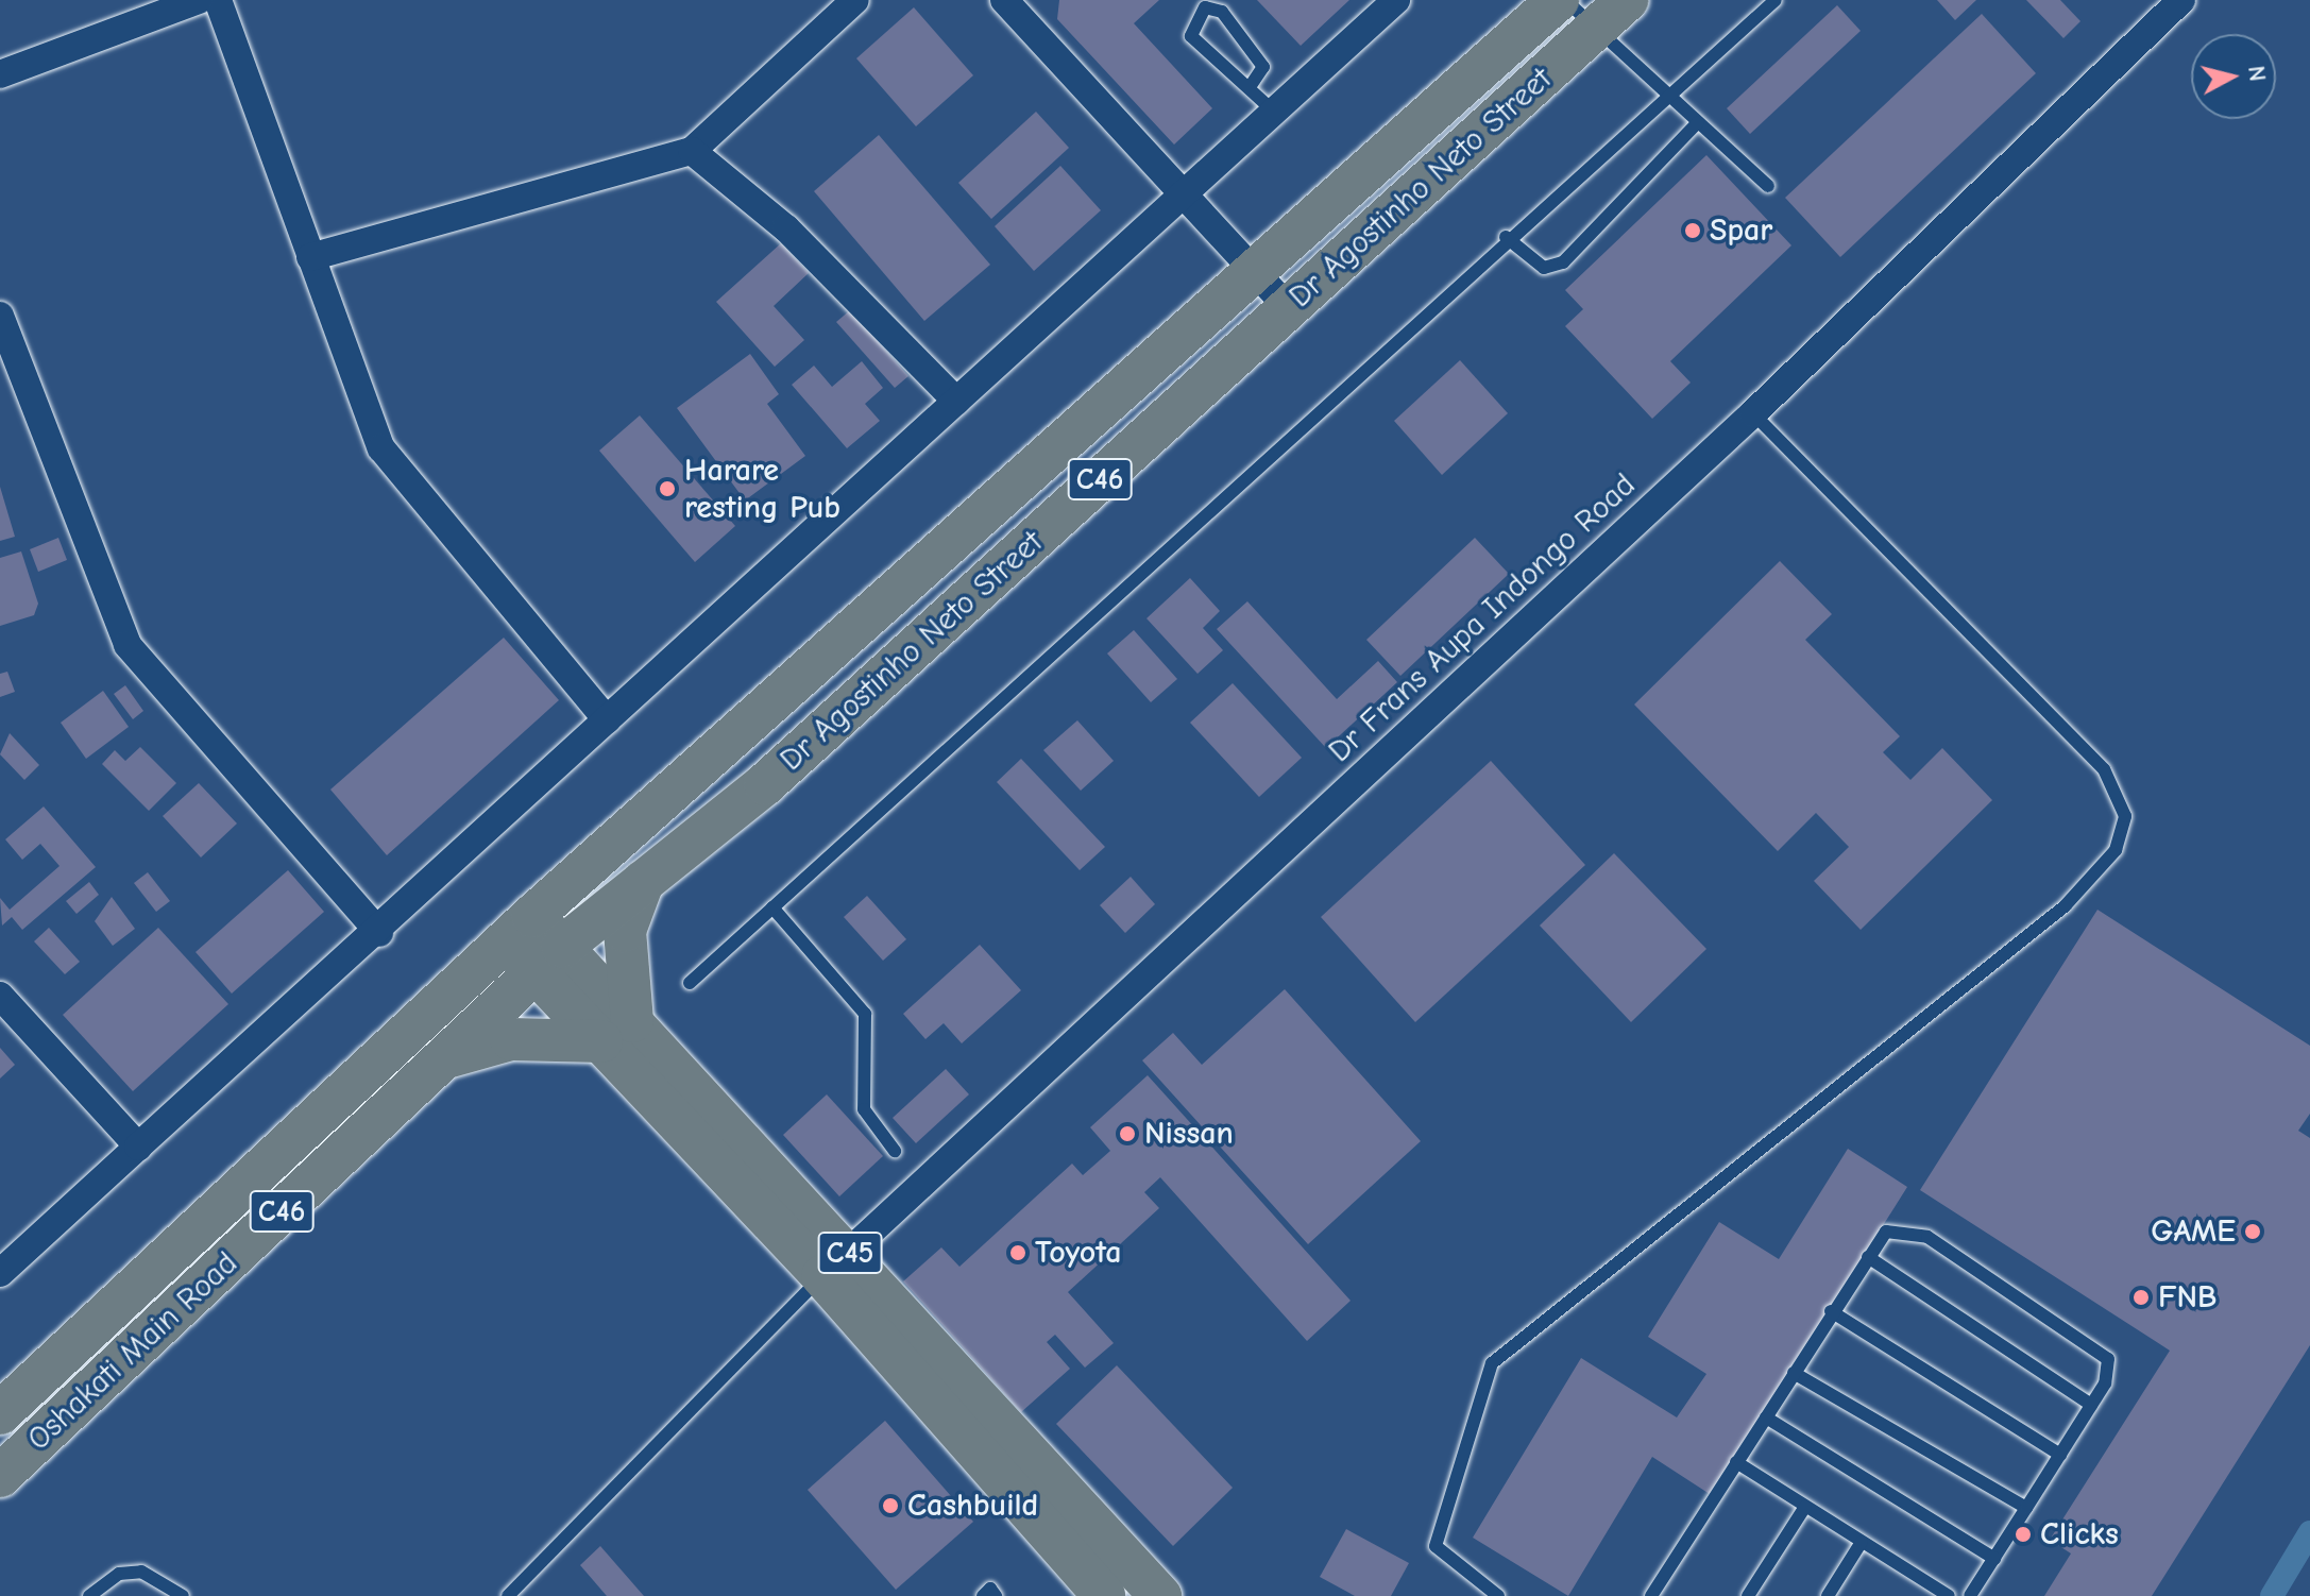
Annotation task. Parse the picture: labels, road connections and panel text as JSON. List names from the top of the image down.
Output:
{
  "streets": {
    "main road": [
      "Dr Agostinho Neto Street",
      "C46",
      "C45",
      "Oshakati Main Road"
    ],
    "street": ["Dr Frans Aupa Indongo Road"]
  },
  "crossings": [
    ["Dr Agostinho Neto Street", "C45"],
    ["Dr Agostinho Neto Street", "Oshakati Main Road"],
    ["Dr Frans Aupa Indongo Road", "C45"],
    ["C45", "Oshakati Main Road"]
  ],
  "places": [
    "Spar",
    "Harare resting Pub",
    "Nissan",
    "GAME",
    "Toyota",
    "FNB",
    "Cashbuild",
    "Clicks"
  ],
  "north": "right"
}
